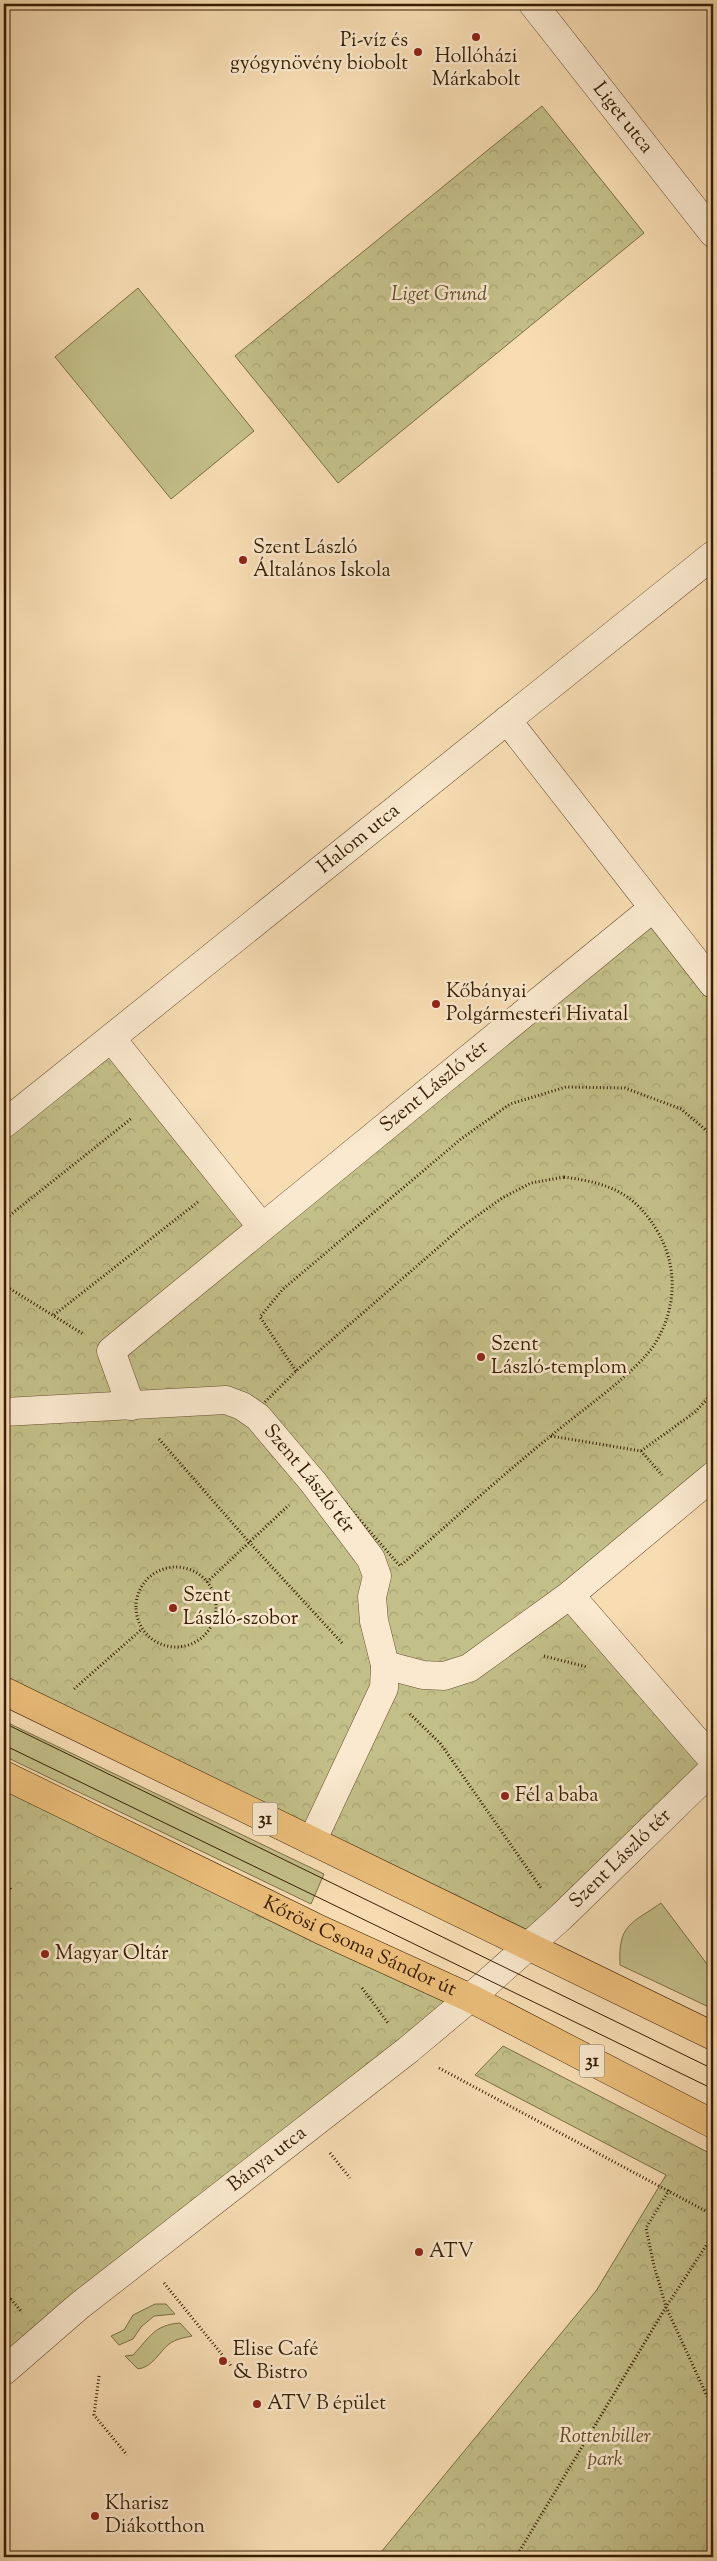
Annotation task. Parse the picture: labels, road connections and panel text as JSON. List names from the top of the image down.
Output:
{
  "streets": {
    "main road": ["31", "Kőrösi Csoma Sándor út"],
    "street": [
      "Liget utca",
      "Halom utca",
      "Szent László tér",
      "Bánya utca"
    ]
  },
  "crossings": [
    ["Szent László tér", "31"],
    ["Szent László tér", "Bánya utca"],
    ["31", "Bánya utca"],
    ["Kőrösi Csoma Sándor út", "Bánya utca"]
  ],
  "parks": ["Liget Grund", "Rottenbiller park"],
  "places": [
    "Hollóházi Márkabolt",
    "Pi-víz és gyógynövény biobolt",
    "Szent László Általános Iskola",
    "Kőbányai Polgármesteri Hivatal",
    "Szent László-templom",
    "Szent László-szobor",
    "Fél a baba",
    "Magyar Oltár",
    "ATV",
    "Elise Café & Bistro",
    "ATV B épület",
    "Kharisz Diákotthon"
  ]
}
